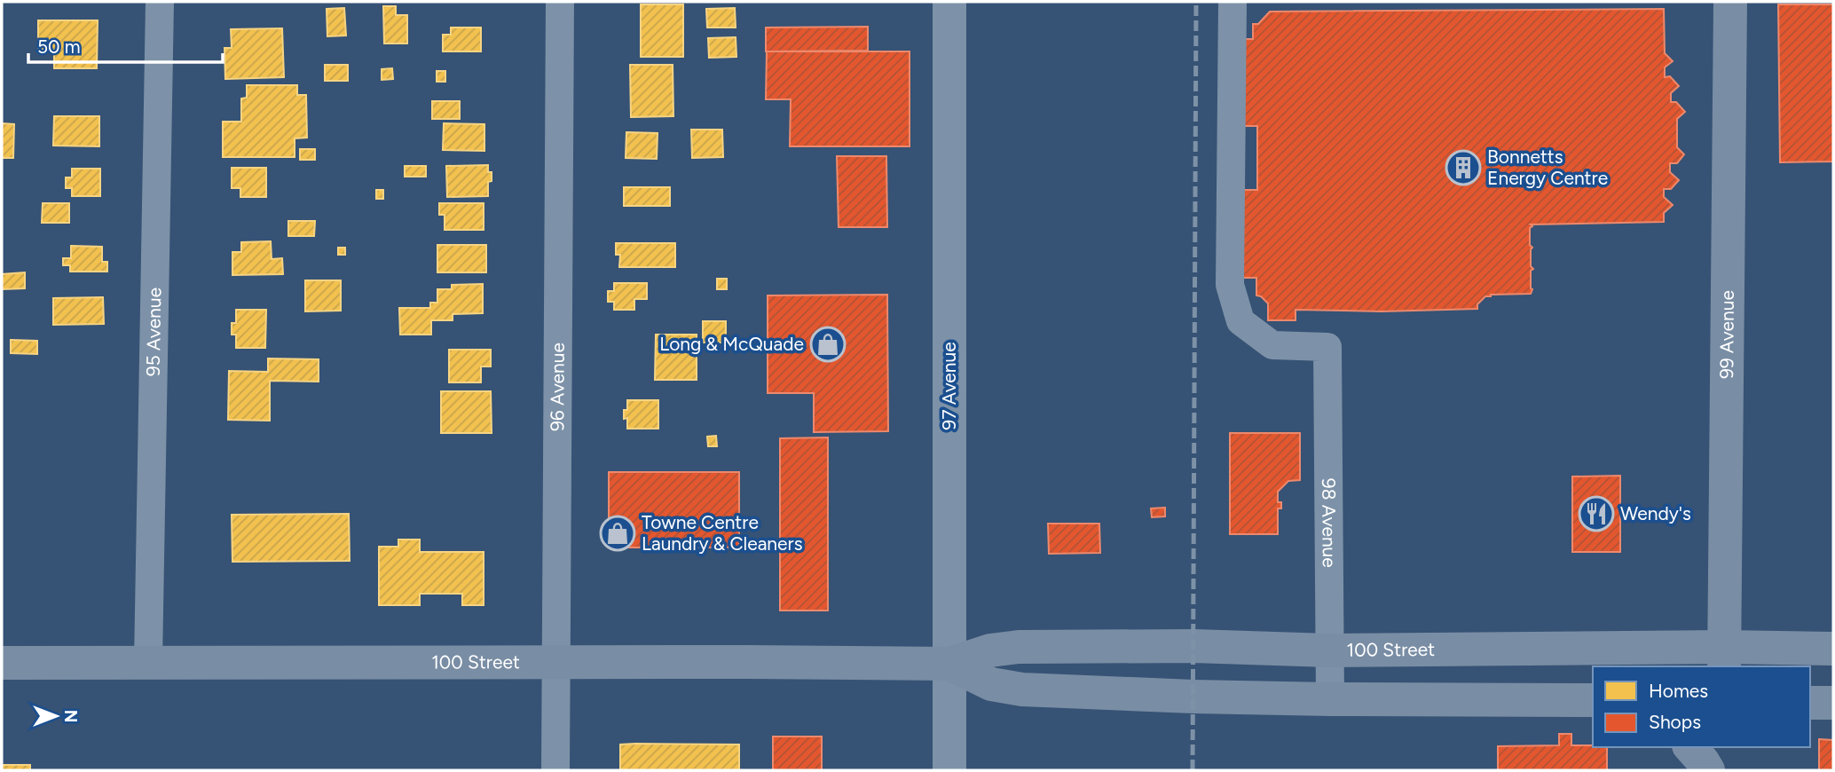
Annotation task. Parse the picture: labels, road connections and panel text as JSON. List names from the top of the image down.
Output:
{
  "streets": {
    "main road": ["99 Avenue", "100 Street"],
    "street": [
      "95 Avenue",
      "96 Avenue",
      "97 Avenue",
      "98 Avenue"
    ]
  },
  "crossings": [
    ["95 Avenue", "100 Street"],
    ["99 Avenue", "100 Street"],
    ["96 Avenue", "100 Street"],
    ["97 Avenue", "100 Street"],
    ["98 Avenue", "100 Street"]
  ],
  "places": {
    "building": ["Bonnetts Energy Centre"],
    "shop": ["Long & McQuade", "Towne Centre Laundry & Cleaners"],
    "restaurant": ["Wendy's"]
  },
  "legend": ["Homes", "Shops"],
  "scale_bar": "50 m",
  "north": "right"
}
